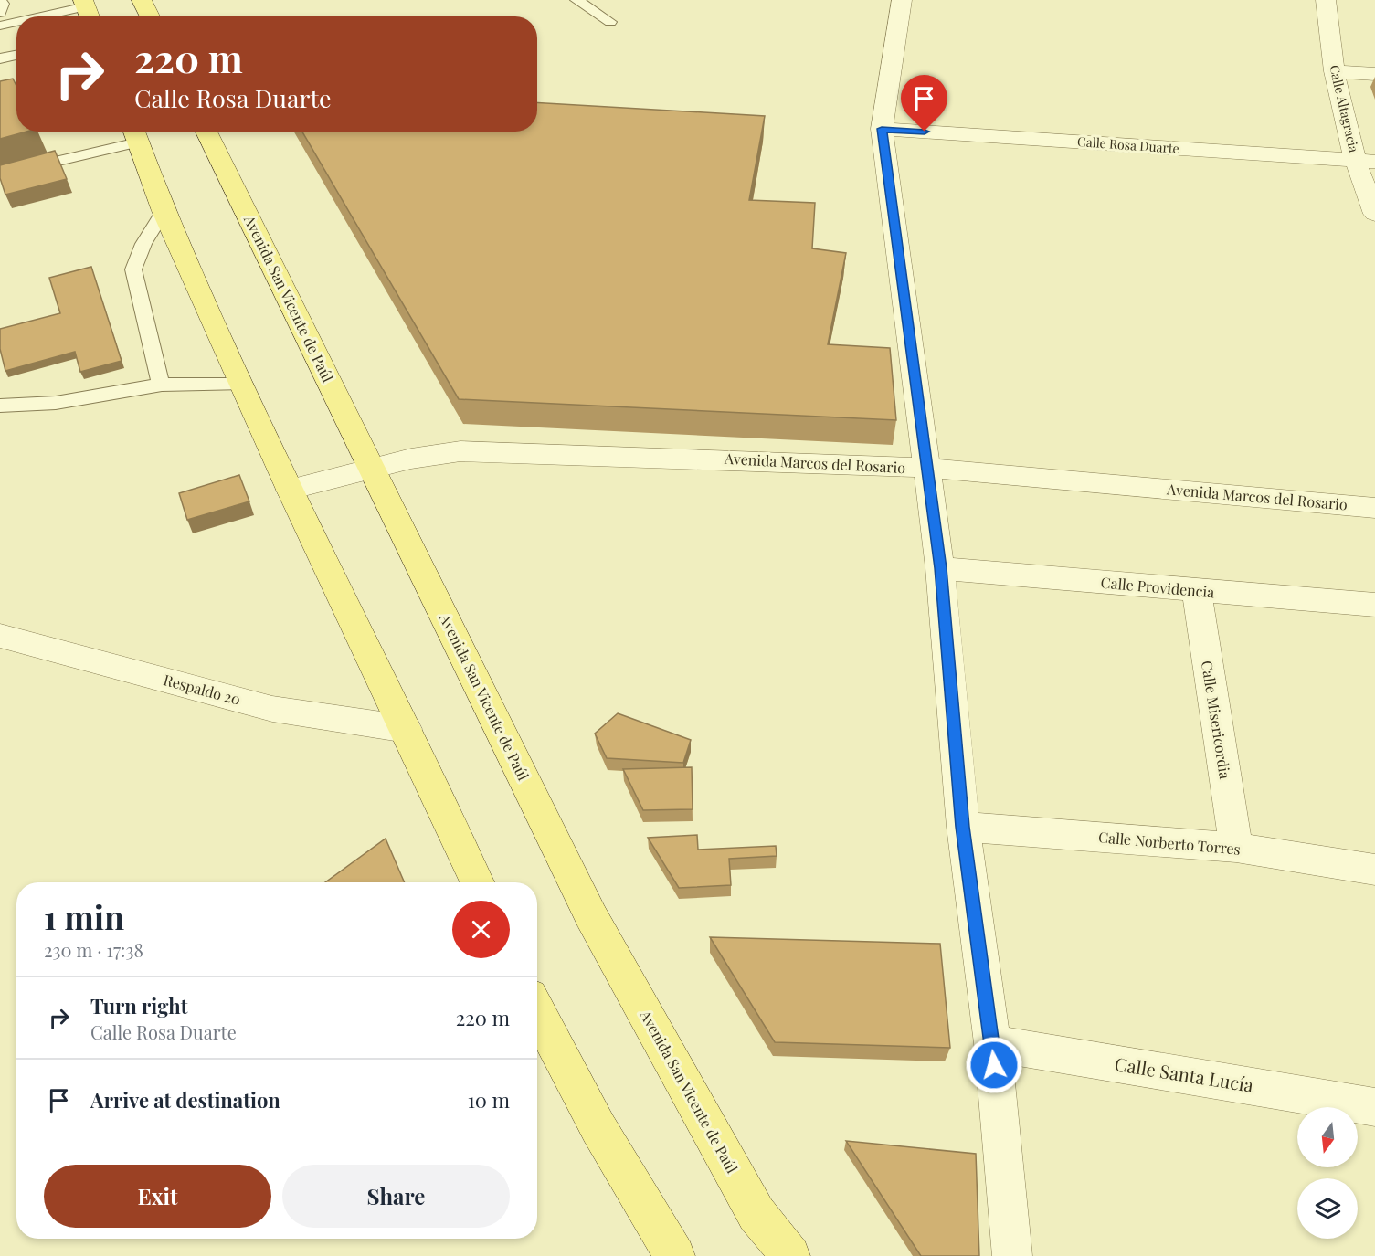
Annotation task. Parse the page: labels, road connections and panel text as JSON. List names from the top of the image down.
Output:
{
  "streets": {
    "main road": ["Avenida San Vicente de Paúl"],
    "street": [
      "Calle Altagracia",
      "Calle Rosa Duarte",
      "Avenida Marcos del Rosario",
      "Calle Providencia",
      "Respaldo 20",
      "Calle Misericordia",
      "Calle Norberto Torres",
      "Calle Santa Lucía"
    ]
  },
  "crossings": [
    ["Calle Altagracia", "Calle Rosa Duarte"],
    ["Avenida San Vicente de Paúl", "Avenida Marcos del Rosario"],
    ["Calle Providencia", "Calle Misericordia"],
    ["Calle Misericordia", "Calle Norberto Torres"]
  ],
  "north": "bottom",
  "page": {
    "turn": ["220 m", "Calle Rosa Duarte"],
    "heading": ["1 min", "230 m · 17:38"],
    "list": [
      {
        "name": "Turn right",
        "note": "Calle Rosa Duarte",
        "value": "220 m"
      },
      {
        "name": "Arrive at destination",
        "value": "10 m"
      }
    ],
    "buttons": ["Exit", "Share"]
  }
}
